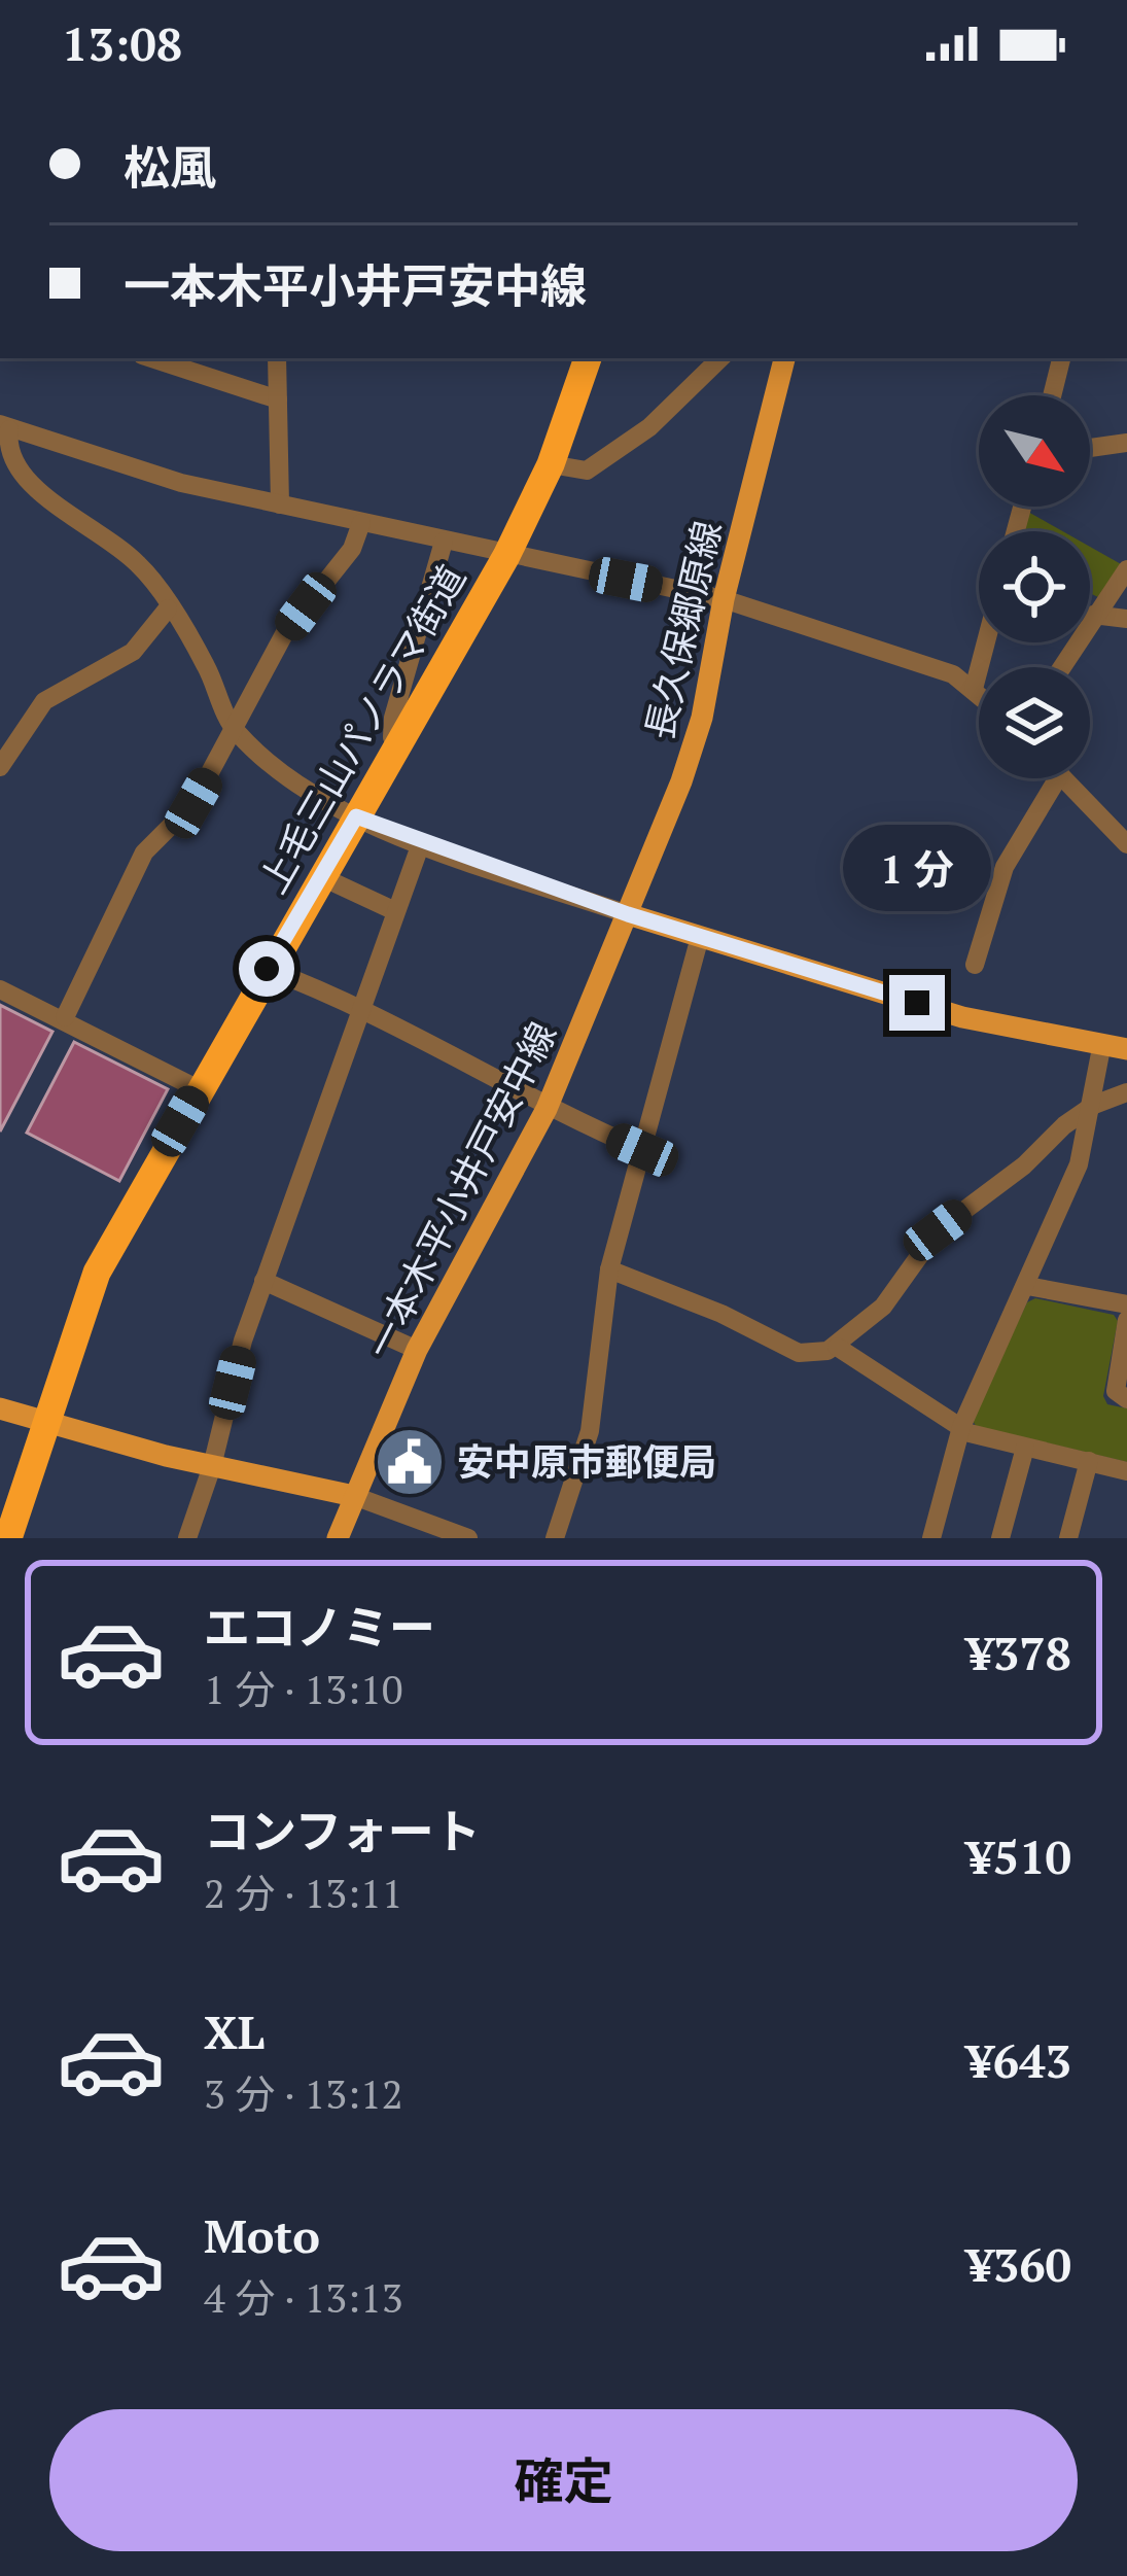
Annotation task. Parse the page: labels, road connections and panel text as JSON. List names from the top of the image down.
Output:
{
  "streets": {
    "highway": ["上毛三山パノラマ街道"],
    "main road": ["長久保郷原線", "一本木平小井戸安中線"]
  },
  "crossings": [
    ["長久保郷原線", "一本木平小井戸安中線"]
  ],
  "places": {
    "public building": ["安中原市郵便局"]
  },
  "north": "bottom right",
  "page": {
    "status": "13:08",
    "banner": ["松風", "一本木平小井戸安中線"],
    "bubble": "1 分",
    "list": [
      {
        "name": "エコノミー",
        "note": "1 分 · 13:10",
        "value": "¥378"
      },
      {
        "name": "コンフォート",
        "note": "2 分 · 13:11",
        "value": "¥510"
      },
      {
        "name": "XL",
        "note": "3 分 · 13:12",
        "value": "¥643"
      },
      {
        "name": "Moto",
        "note": "4 分 · 13:13",
        "value": "¥360"
      }
    ],
    "buttons": "確定"
  }
}
